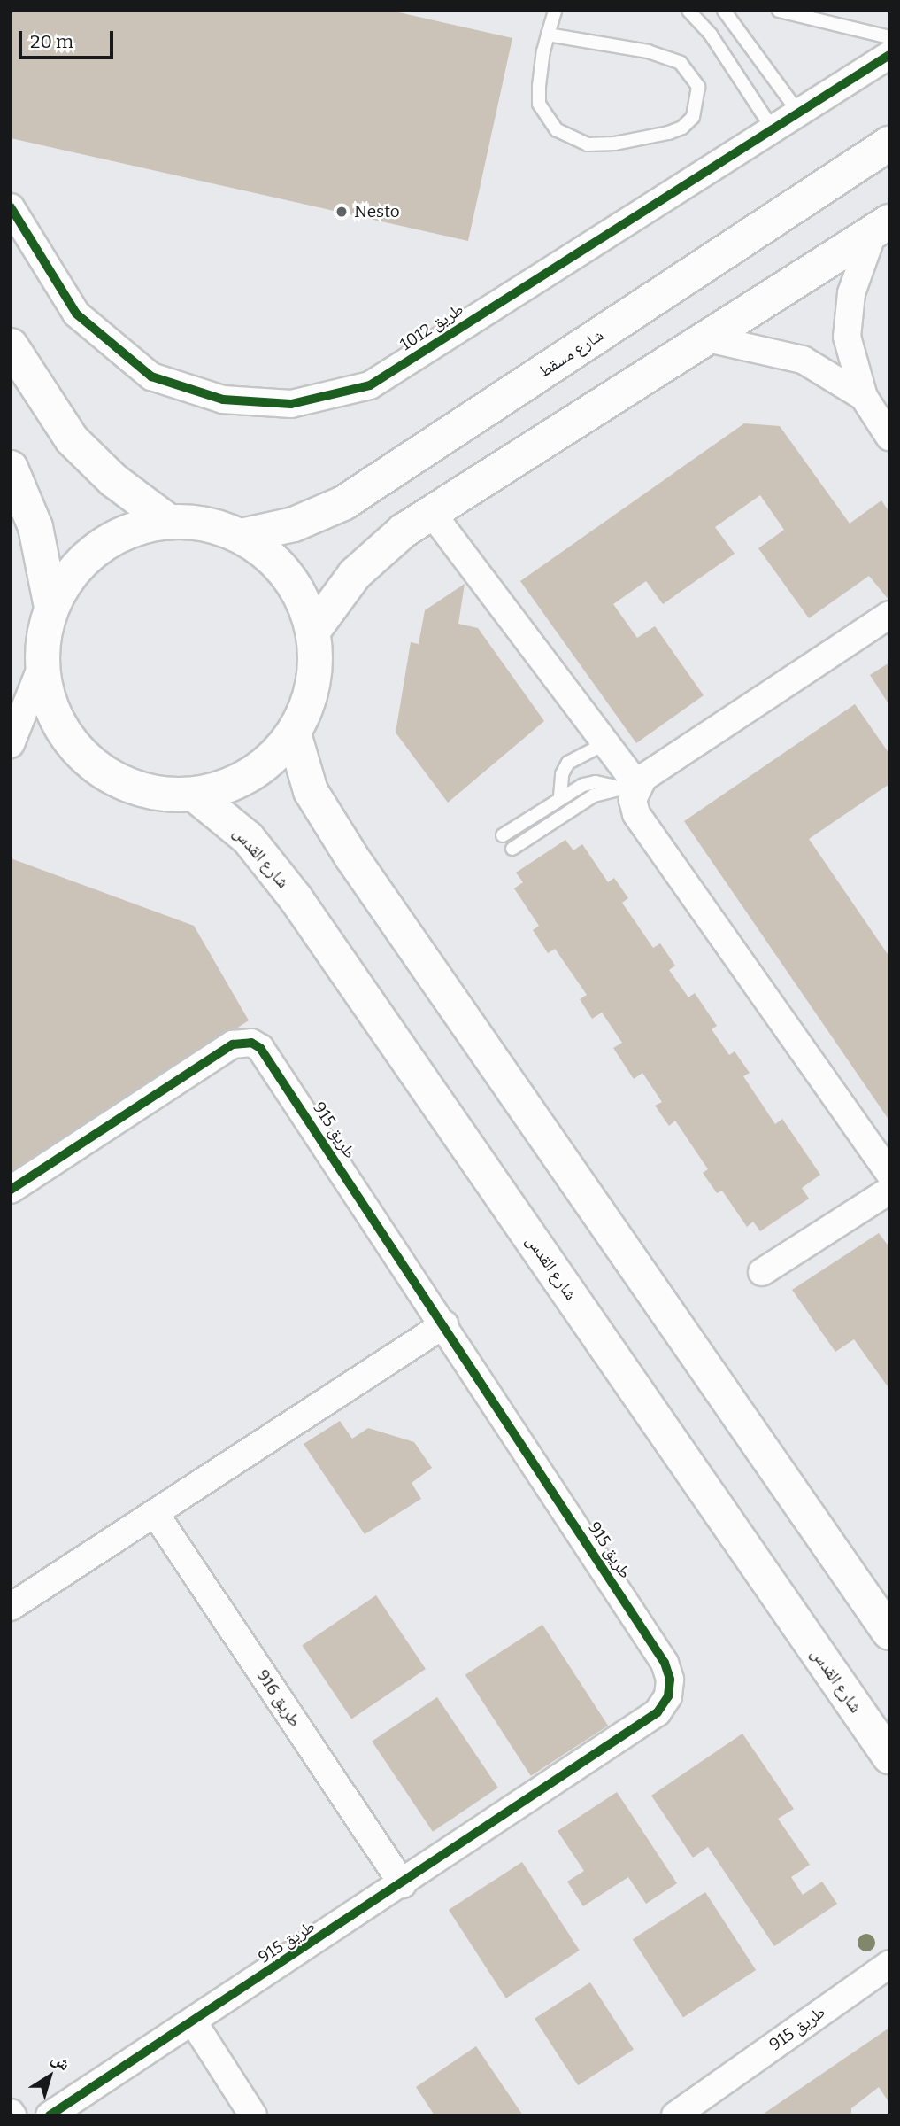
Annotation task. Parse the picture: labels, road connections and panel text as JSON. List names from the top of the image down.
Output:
{
  "streets": {
    "main road": ["شارع مسقط", "شارع القدس"],
    "street": ["طريق 1012", "طريق 915", "طريق 916"]
  },
  "crossings": [
    ["طريق 915", "طريق 916"]
  ],
  "places": ["Nesto"],
  "scale_bar": "20 m",
  "north": "top right"
}
